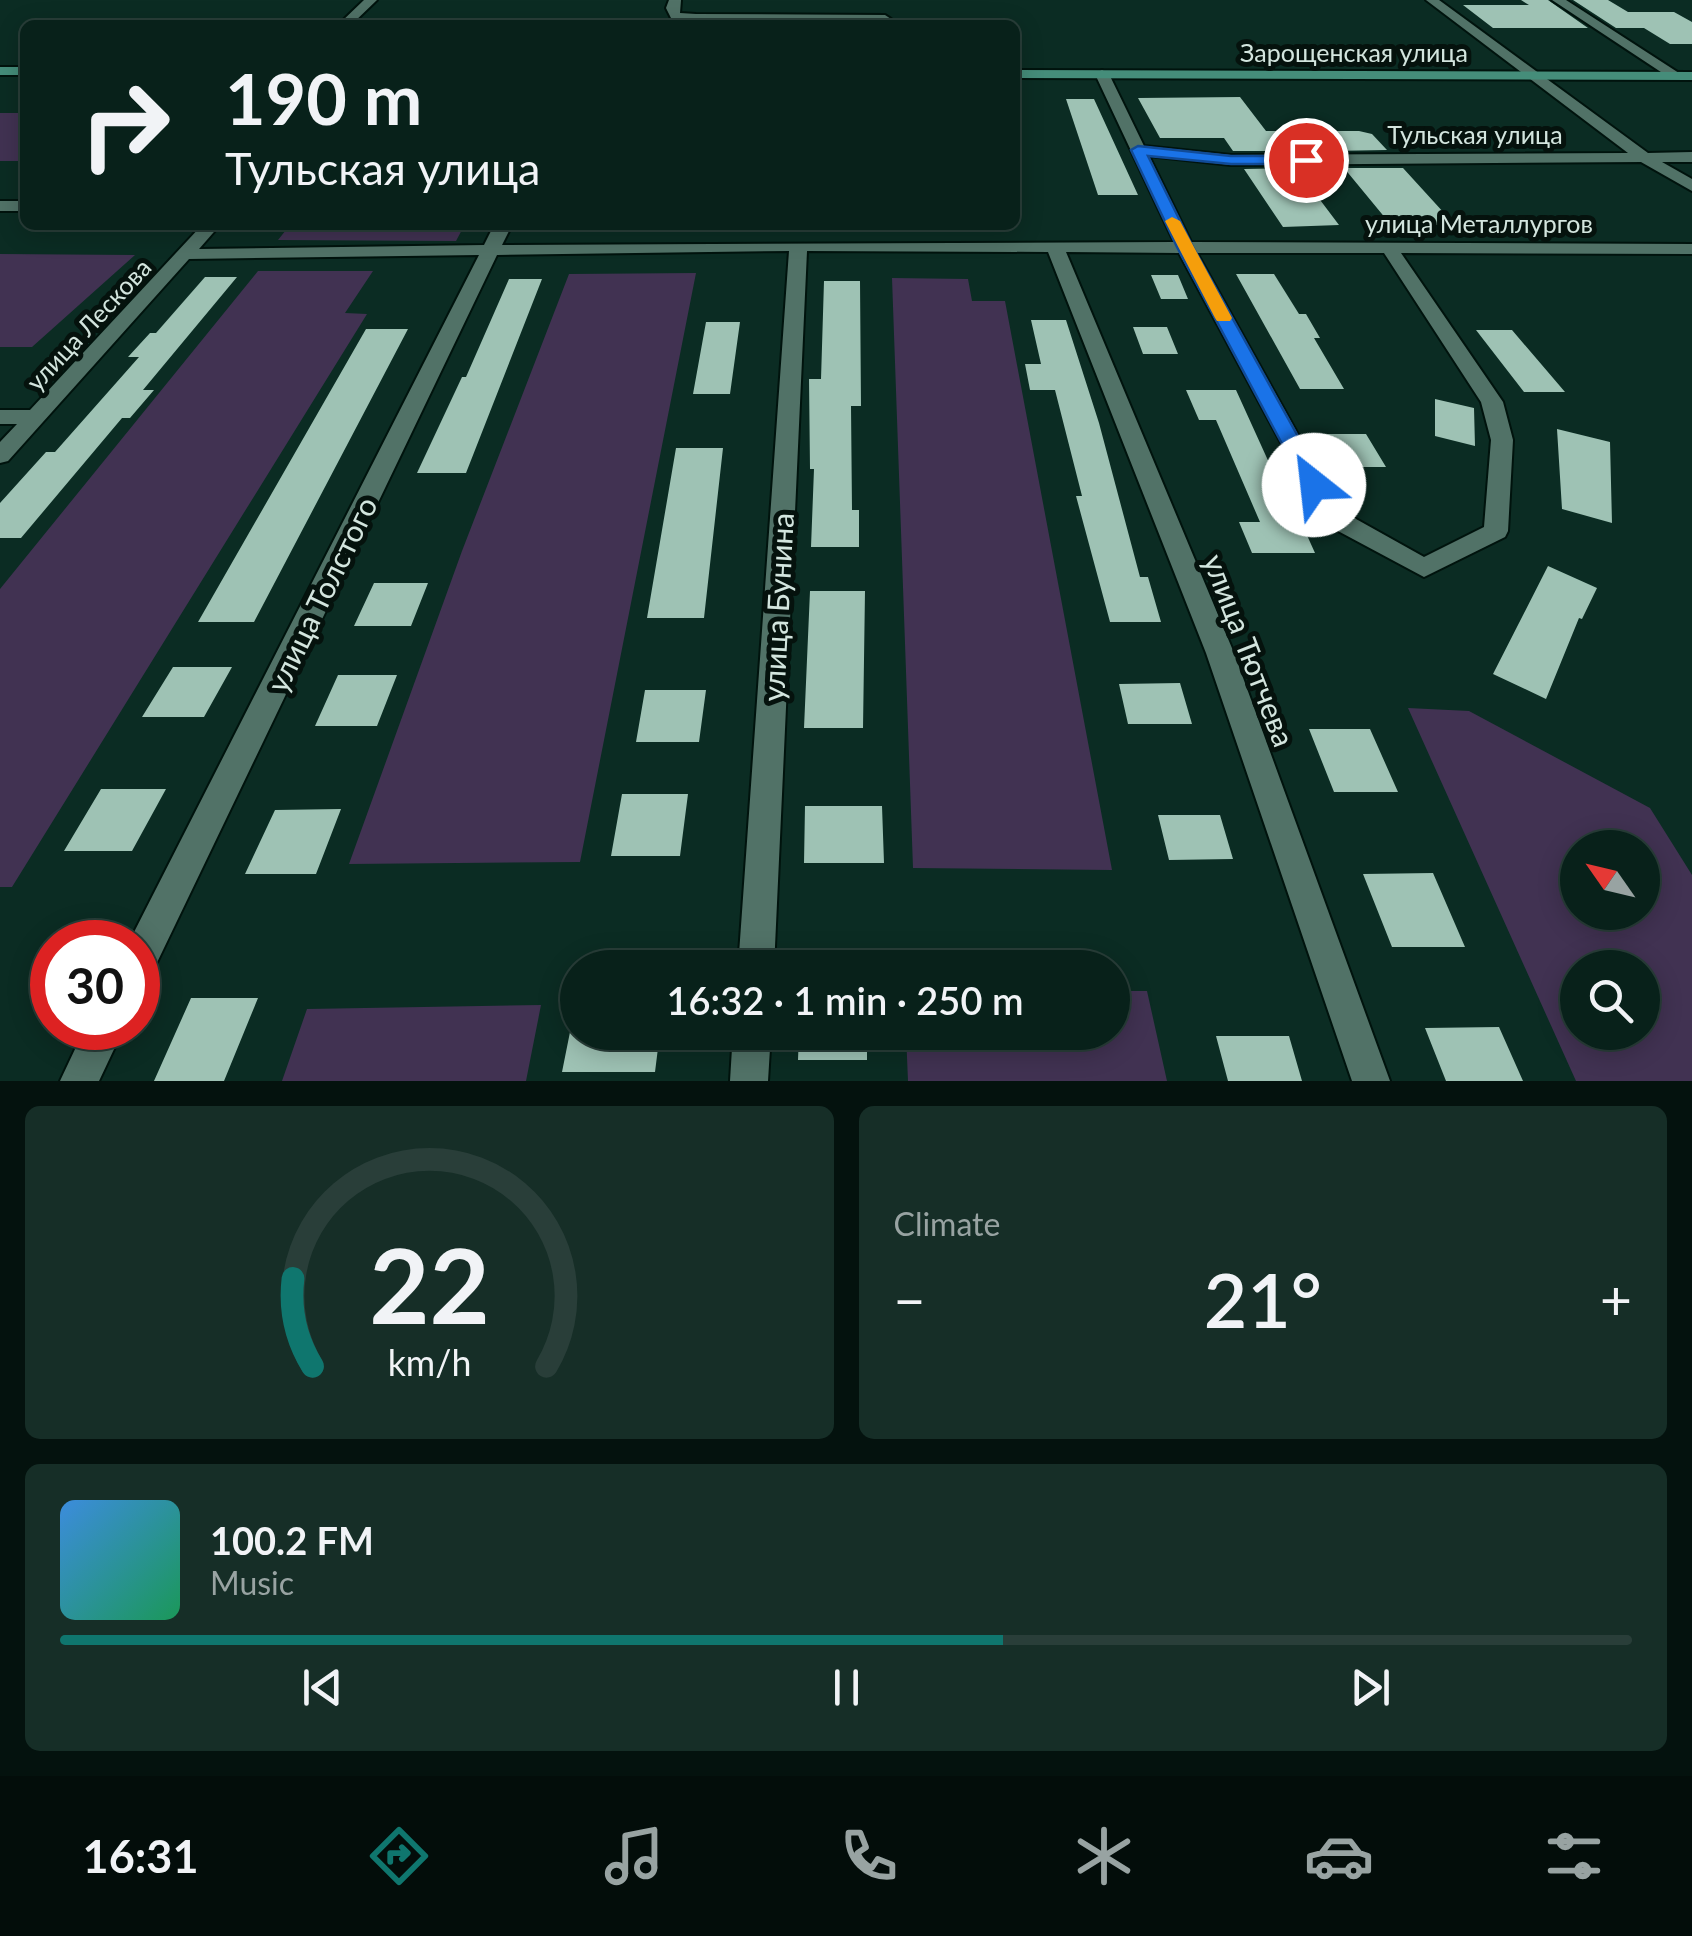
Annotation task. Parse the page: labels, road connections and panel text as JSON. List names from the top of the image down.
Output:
{
  "streets": {
    "street": [
      "Зарощенская улица",
      "Тульская улица",
      "улица Металлургов",
      "улица Лескова",
      "улица Толстого",
      "улица Бунина",
      "улица Тютчева"
    ]
  },
  "crossings": [
    ["улица Металлургов", "улица Лескова"],
    ["улица Металлургов", "улица Толстого"],
    ["улица Металлургов", "улица Бунина"],
    ["улица Металлургов", "улица Тютчева"]
  ],
  "north": "top left",
  "page": {
    "turn": ["190 m", "Тульская улица"],
    "limit": "30",
    "trip": "16:32 · 1 min · 250 m",
    "tile": "Climate",
    "heat": ["−", "21°", "+"],
    "song": ["100.2 FM", "Music"],
    "tabs": "16:31",
    "gauge": ["22", "km/h"]
  }
}
